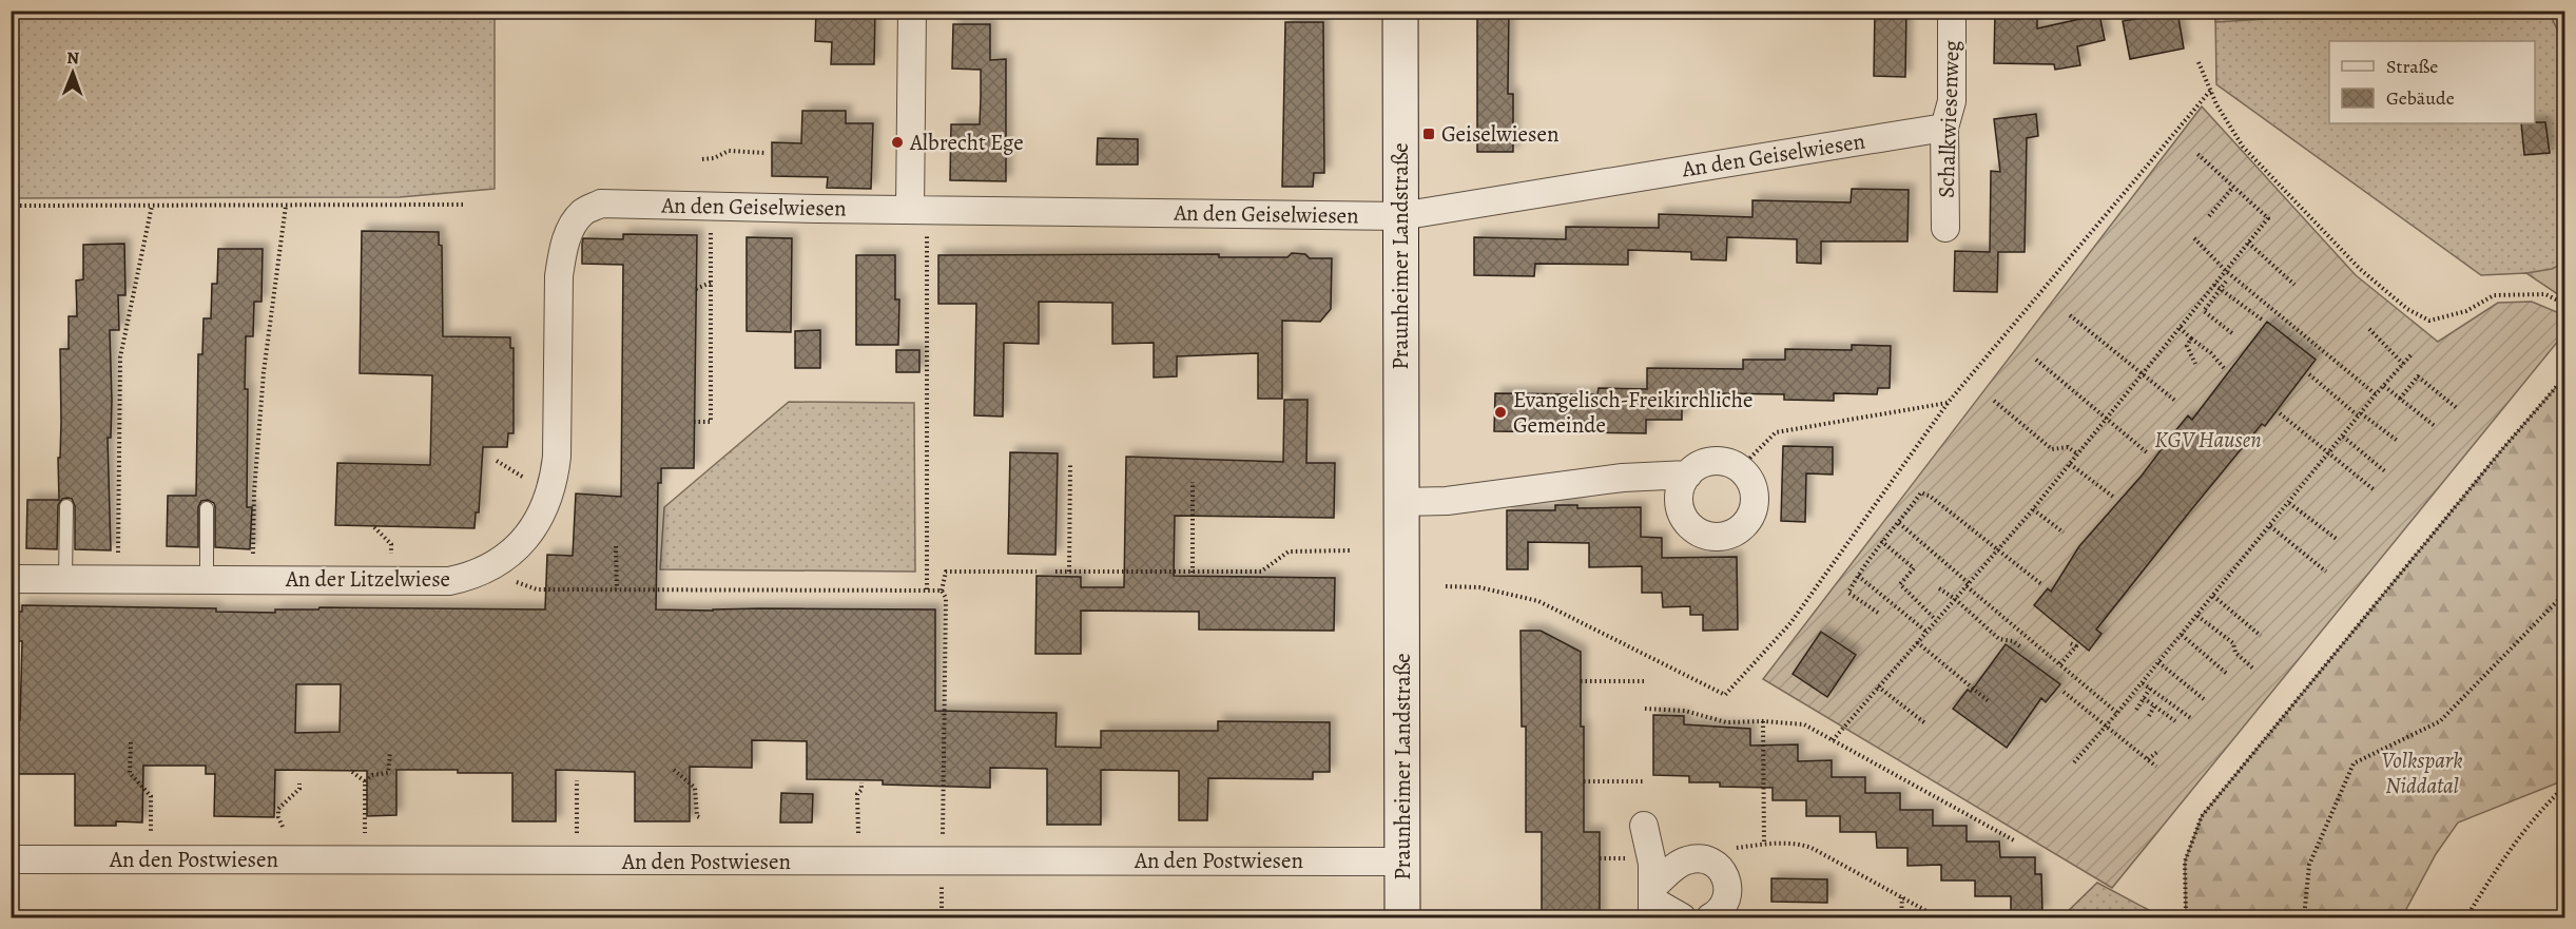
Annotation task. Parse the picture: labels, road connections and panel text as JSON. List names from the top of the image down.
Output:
{
  "streets": {
    "main road": ["Praunheimer Landstraße"],
    "street": [
      "Schalkwiesenweg",
      "An den Geiselwiesen",
      "An der Litzelwiese",
      "An den Postwiesen"
    ]
  },
  "crossings": [
    ["Schalkwiesenweg", "An den Geiselwiesen"],
    ["An den Geiselwiesen", "Praunheimer Landstraße"],
    ["An den Geiselwiesen", "An der Litzelwiese"],
    ["Praunheimer Landstraße", "An den Postwiesen"]
  ],
  "parks": ["KGV Hausen", "Volkspark Niddatal"],
  "places": {
    "transit": ["Geiselwiesen"],
    "other": ["Albrecht Ege", "Evangelisch-Freikirchliche Gemeinde"]
  },
  "legend": ["Straße", "Gebäude"],
  "north": "top"
}
